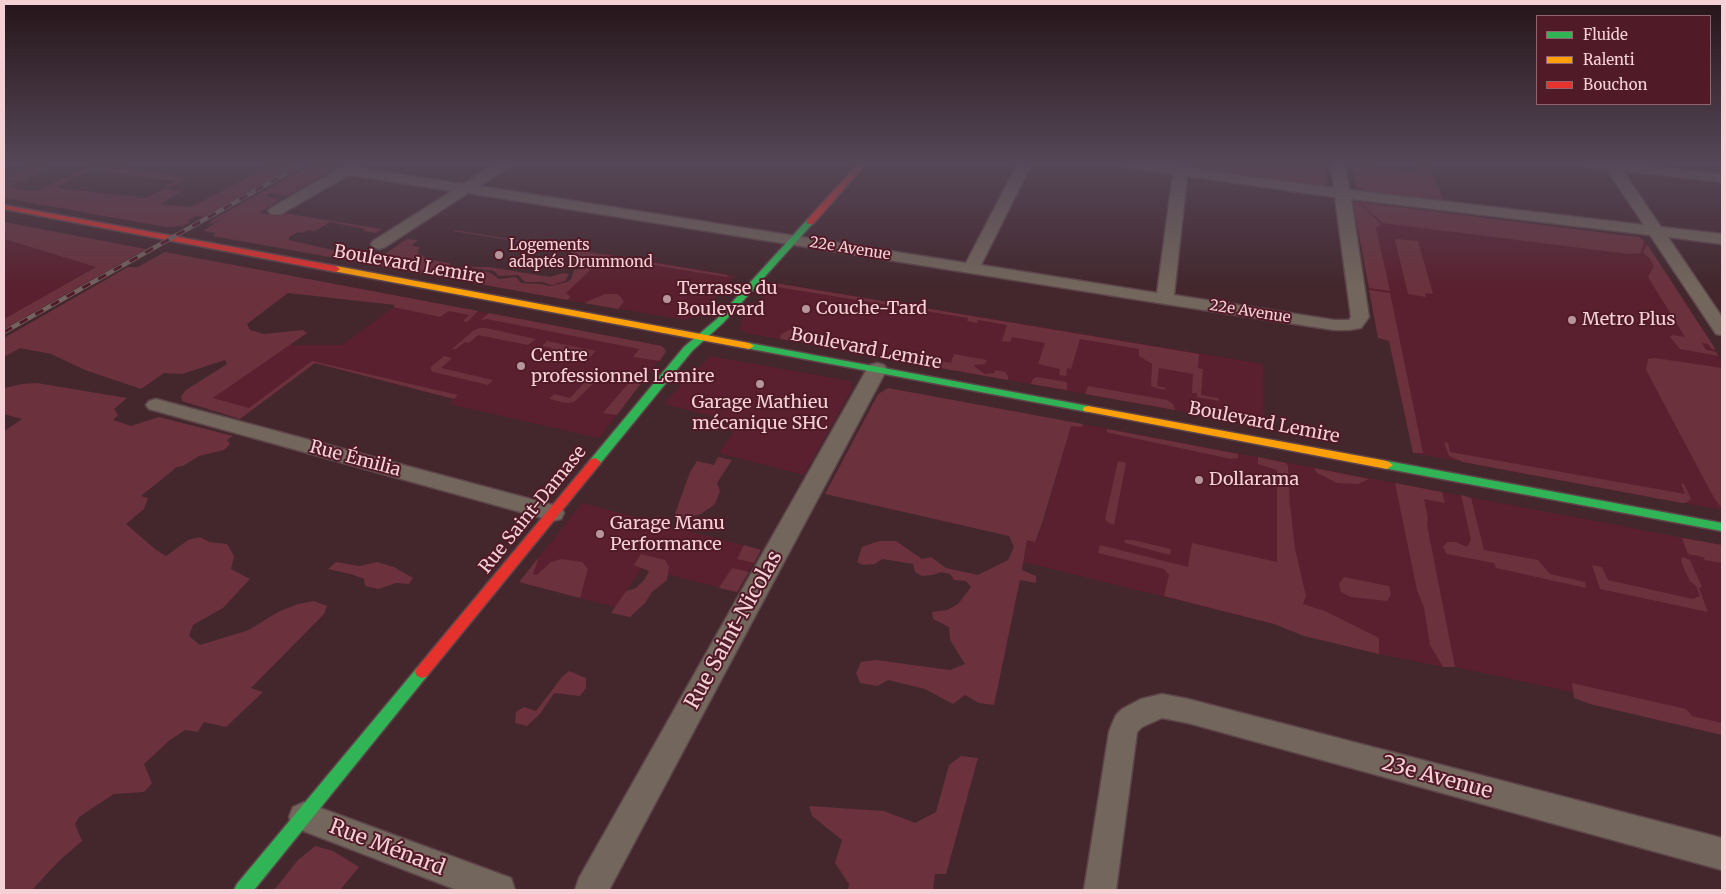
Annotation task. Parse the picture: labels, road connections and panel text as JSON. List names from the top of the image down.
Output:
{
  "streets": {
    "main road": ["Boulevard Lemire", "Rue Saint-Damase"],
    "street": [
      "22e Avenue",
      "Rue Émilia",
      "Rue Saint-Nicolas",
      "23e Avenue",
      "Rue Ménard"
    ]
  },
  "crossings": [
    ["22e Avenue", "Rue Saint-Damase"],
    ["Boulevard Lemire", "Rue Saint-Damase"],
    ["Boulevard Lemire", "Rue Saint-Nicolas"],
    ["Rue Émilia", "Rue Saint-Damase"],
    ["Rue Saint-Damase", "Rue Ménard"]
  ],
  "places": [
    "Logements adaptés Drummond",
    "Terrasse du Boulevard",
    "Couche-Tard",
    "Metro Plus",
    "Centre professionnel Lemire",
    "Garage Mathieu mécanique SHC",
    "Dollarama",
    "Garage Manu Performance"
  ],
  "legend": ["Fluide", "Ralenti", "Bouchon"]
}
